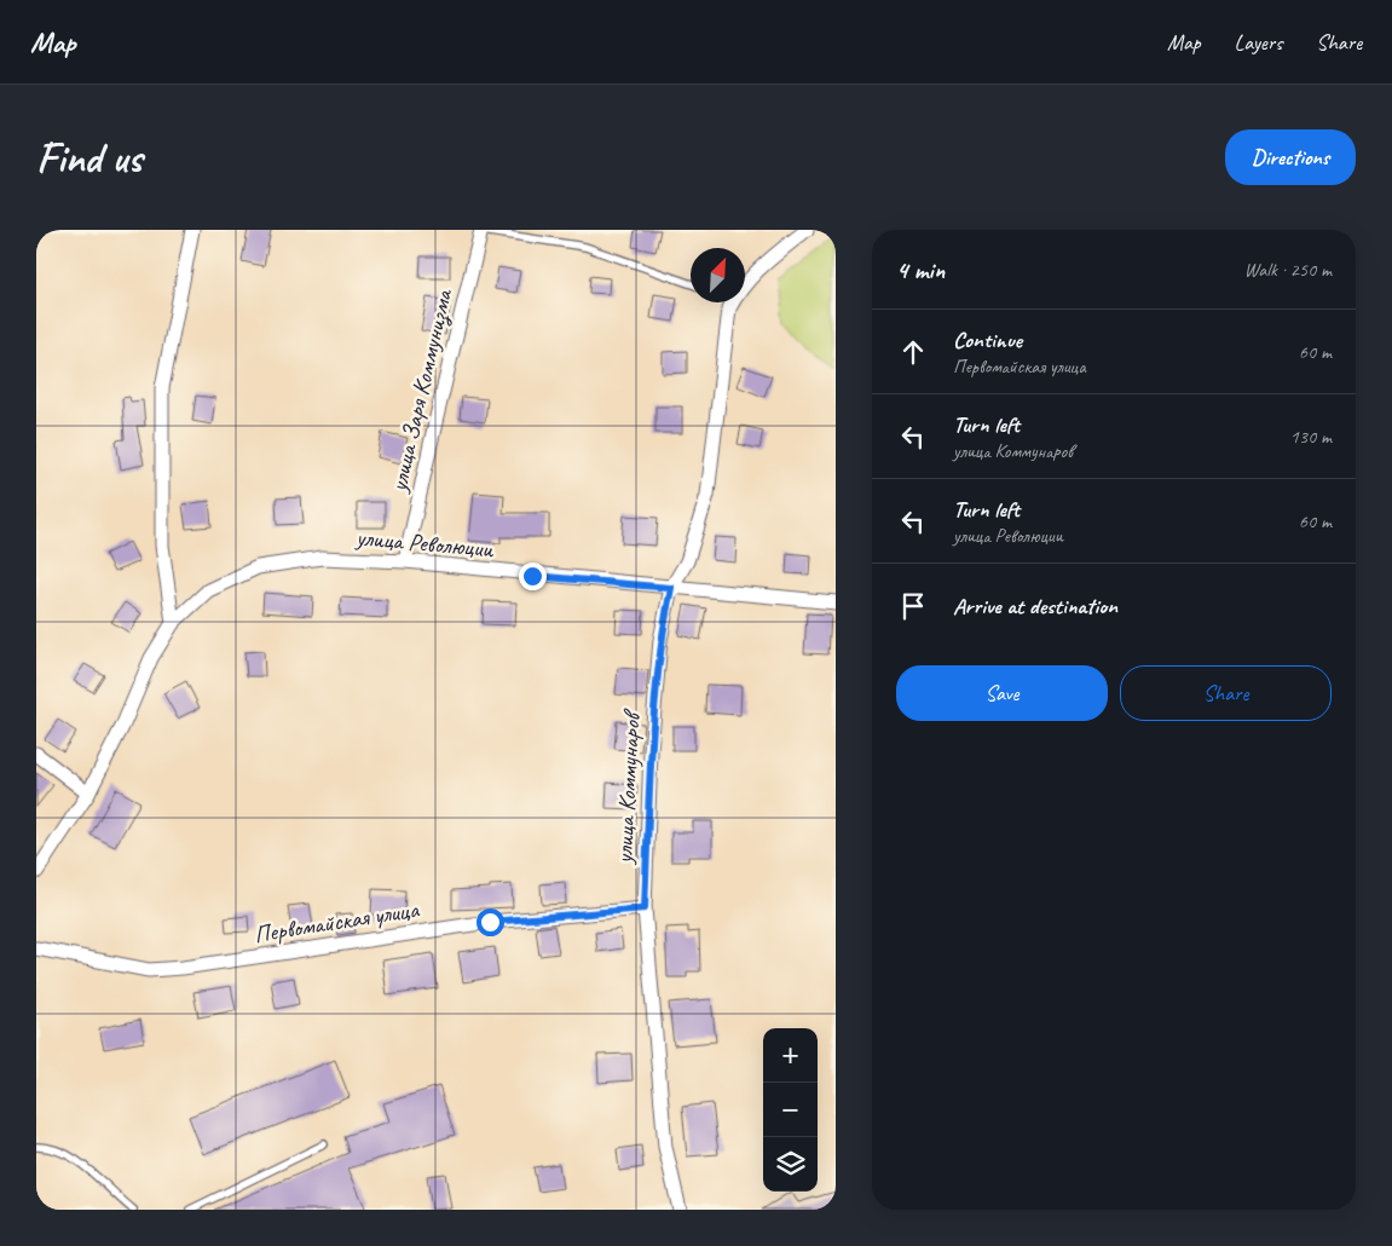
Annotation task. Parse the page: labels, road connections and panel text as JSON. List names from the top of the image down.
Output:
{
  "streets": {
    "street": [
      "улица Заря Коммунизма",
      "улица Революции",
      "улица Коммунаров",
      "Первомайская улица"
    ]
  },
  "crossings": [
    ["улица Заря Коммунизма", "улица Революции"],
    ["улица Революции", "улица Коммунаров"],
    ["улица Коммунаров", "Первомайская улица"]
  ],
  "north": "top right",
  "page": {
    "header": "Map",
    "nav": ["Map", "Layers", "Share"],
    "buttons": [
      "Directions",
      ["Save", "Share"]
    ],
    "title": "Find us",
    "heading": ["4 min", "Walk · 250 m"],
    "list": [
      ["Continue", "Первомайская улица", "60 m"],
      ["Turn left", "улица Коммунаров", "130 m"],
      ["Turn left", "улица Революции", "60 m"],
      "Arrive at destination"
    ],
    "map_buttons": ["+", "−"]
  }
}
